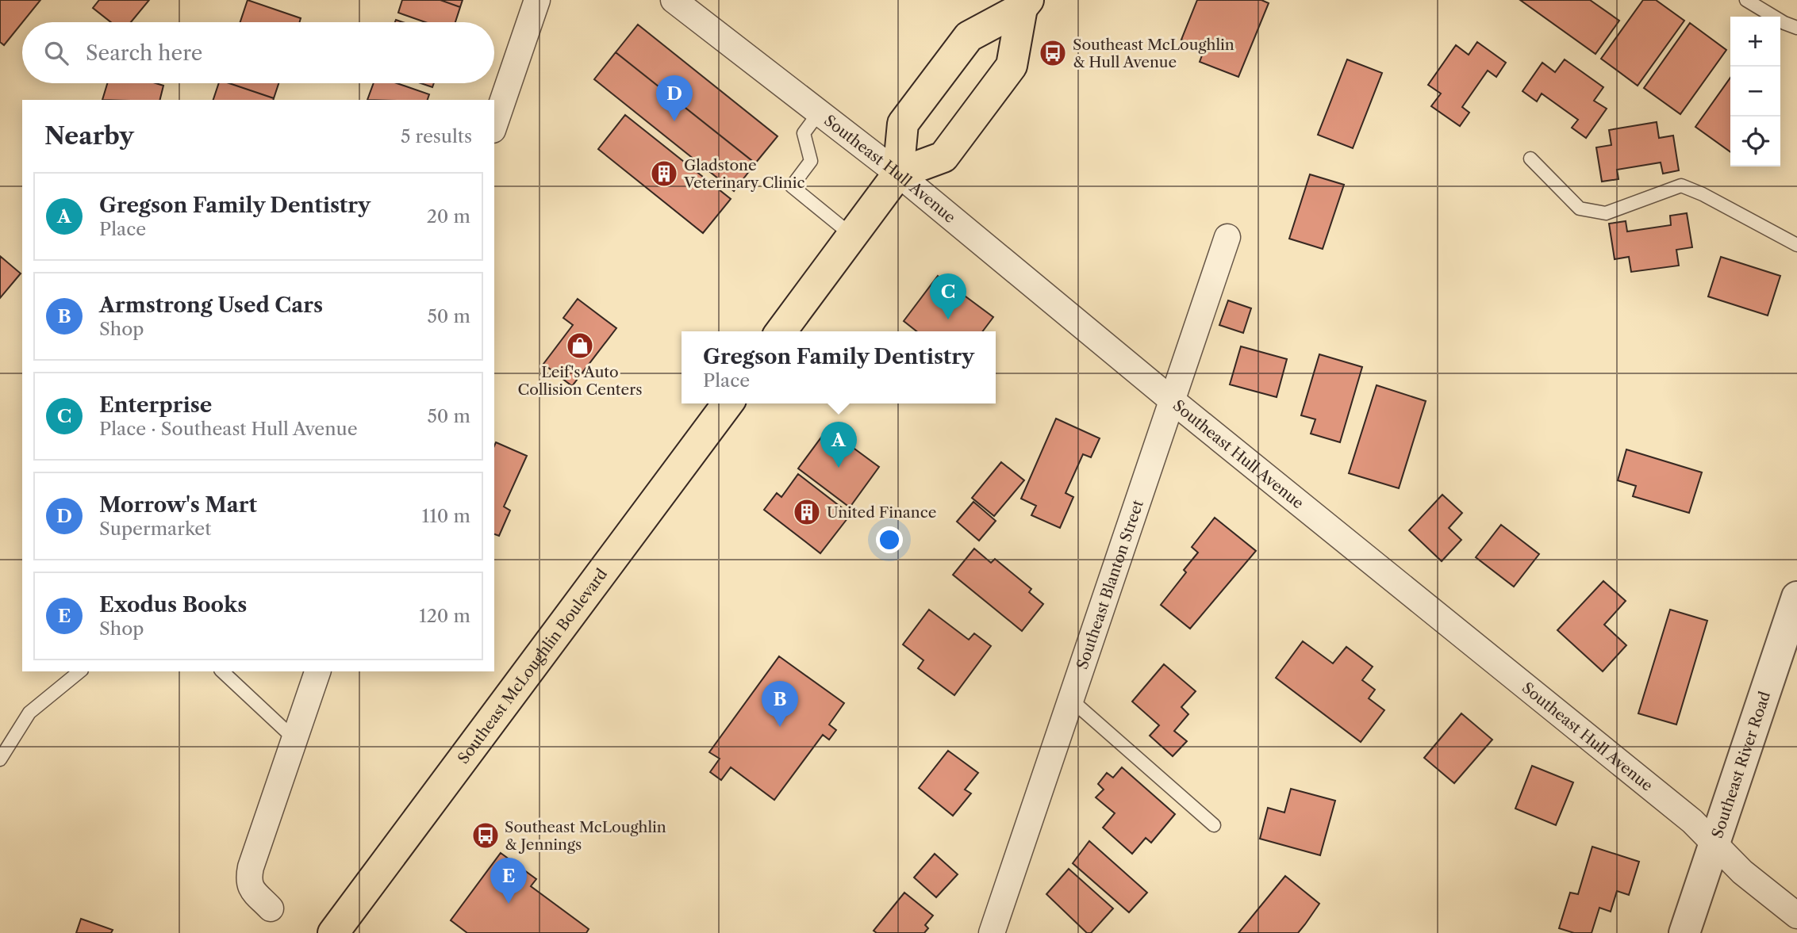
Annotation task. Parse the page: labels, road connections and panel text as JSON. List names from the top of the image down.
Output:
{
  "streets": {
    "main road": ["Southeast McLoughlin Boulevard"],
    "street": ["Southeast Hull Avenue", "Southeast Blanton Street", "Southeast River Road"]
  },
  "crossings": [
    ["Southeast Hull Avenue", "Southeast Blanton Street"],
    ["Southeast Hull Avenue", "Southeast River Road"]
  ],
  "places": {
    "bus stop": ["Southeast McLoughlin & Hull Avenue", "Southeast McLoughlin & Jennings"],
    "building": ["Gladstone Veterinary Clinic", "United Finance"],
    "shop": ["Leif's Auto Collision Centers"]
  },
  "page": {
    "map_buttons": ["+", "−"],
    "search": "Search here",
    "pins": [
      "D",
      "C",
      "A",
      "B",
      "E"
    ],
    "heading": ["Nearby", "5 results"],
    "list": [
      {
        "mark": "A",
        "name": "Gregson Family Dentistry",
        "note": "Place",
        "value": "20 m"
      },
      {
        "mark": "B",
        "name": "Armstrong Used Cars",
        "note": "Shop",
        "value": "50 m"
      },
      {
        "mark": "C",
        "name": "Enterprise",
        "note": "Place · Southeast Hull Avenue",
        "value": "50 m"
      },
      {
        "mark": "D",
        "name": "Morrow's Mart",
        "note": "Supermarket",
        "value": "110 m"
      },
      {
        "mark": "E",
        "name": "Exodus Books",
        "note": "Shop",
        "value": "120 m"
      }
    ],
    "popup": ["Gregson Family Dentistry", "Place"]
  }
}
